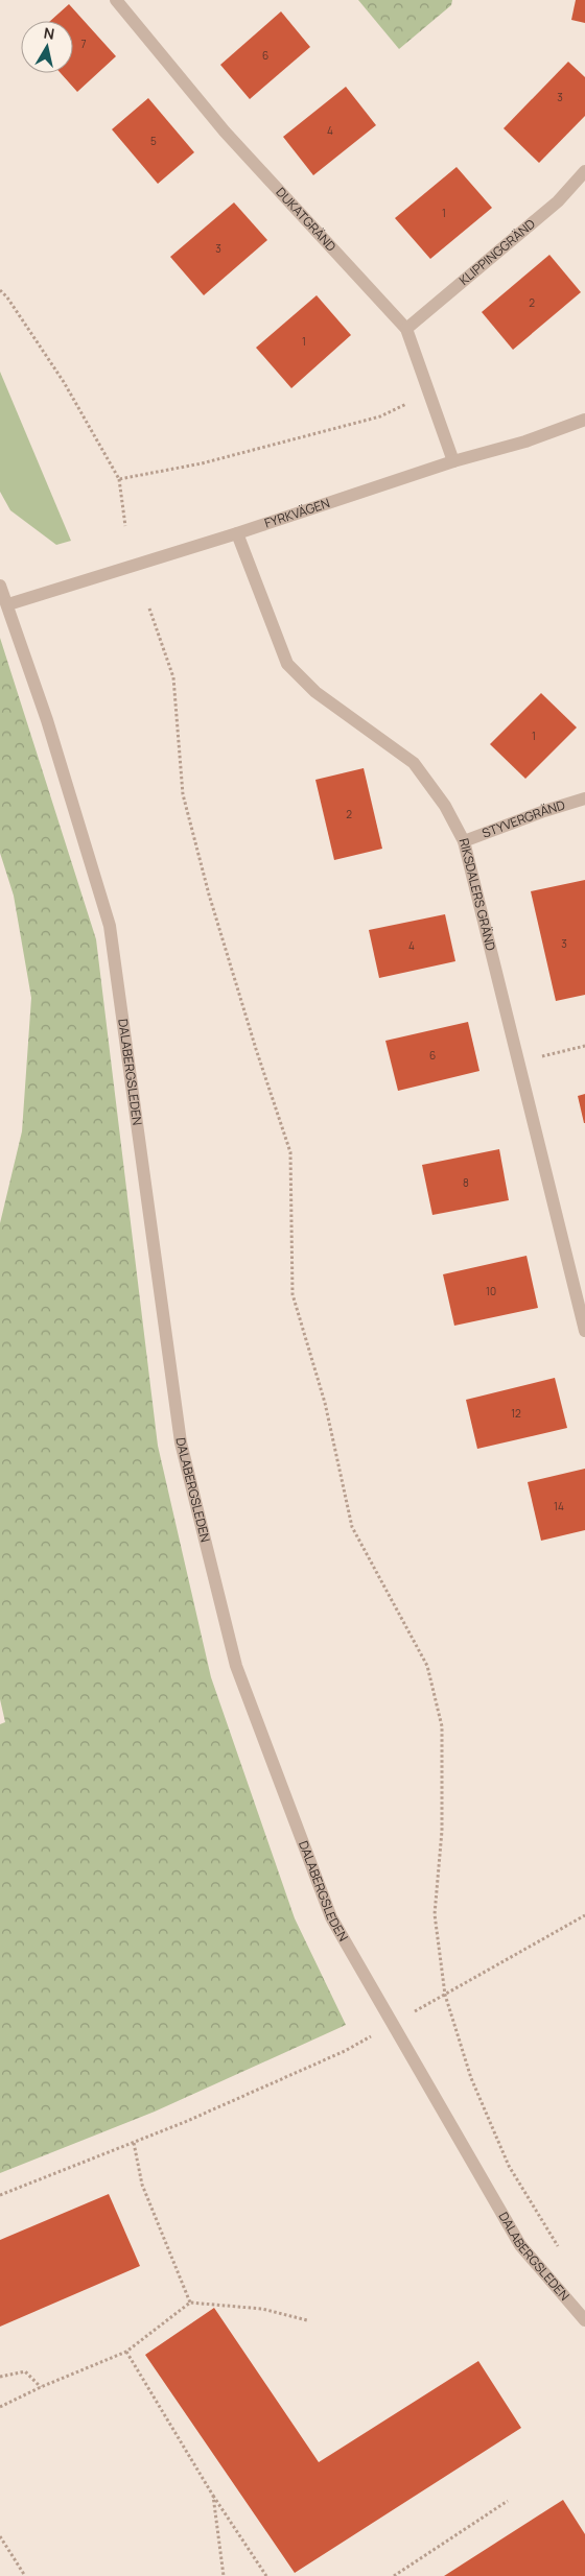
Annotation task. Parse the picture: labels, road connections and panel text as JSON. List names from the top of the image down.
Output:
{
  "streets": {
    "street": [
      "DUKATGRÄND",
      "KLIPPINGGRÄND",
      "FYRKVÄGEN",
      "STYVERGRÄND",
      "RIKSDALERS GRÄND",
      "DALABERGSLEDEN"
    ]
  },
  "crossings": [
    ["DUKATGRÄND", "KLIPPINGGRÄND"],
    ["DUKATGRÄND", "FYRKVÄGEN"],
    ["FYRKVÄGEN", "RIKSDALERS GRÄND"],
    ["FYRKVÄGEN", "DALABERGSLEDEN"],
    ["STYVERGRÄND", "RIKSDALERS GRÄND"]
  ],
  "house_numbers": [
    "7",
    "6",
    "3",
    "4",
    "5",
    "1",
    "3",
    "2",
    "1",
    "1",
    "2",
    "3",
    "4",
    "6",
    "8",
    "10",
    "12",
    "14"
  ],
  "north": "top"
}
